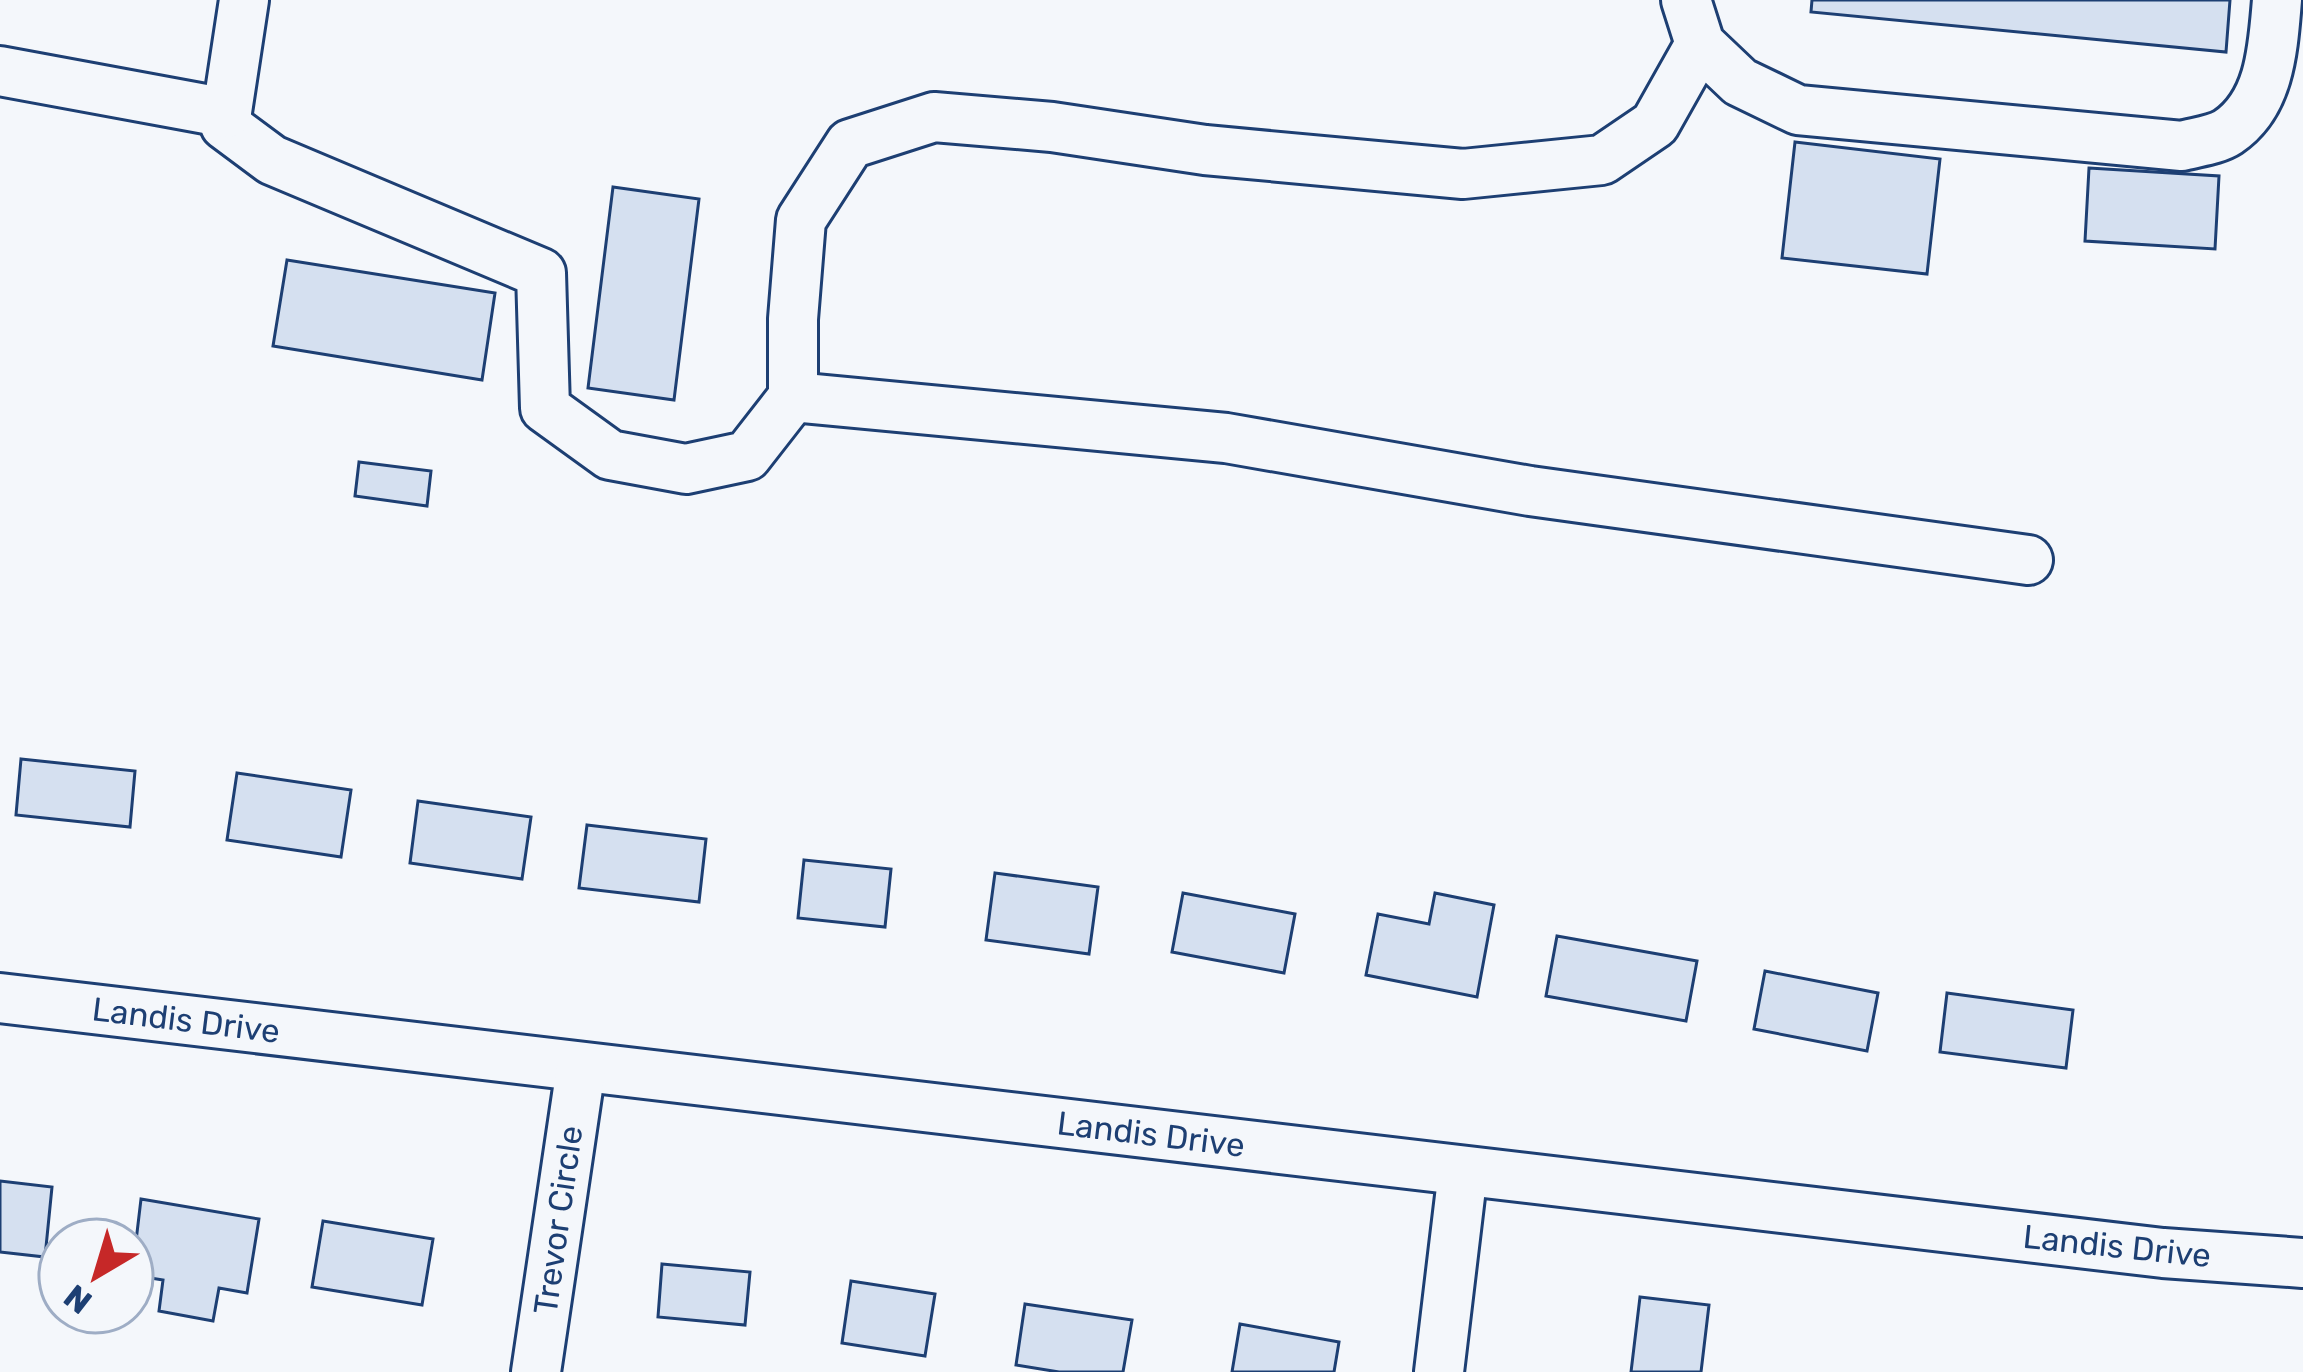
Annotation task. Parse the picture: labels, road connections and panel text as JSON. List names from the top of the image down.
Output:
{
  "streets": {
    "street": ["Landis Drive", "Trevor Circle"]
  },
  "crossings": [
    ["Landis Drive", "Trevor Circle"]
  ],
  "north": "bottom left"
}
